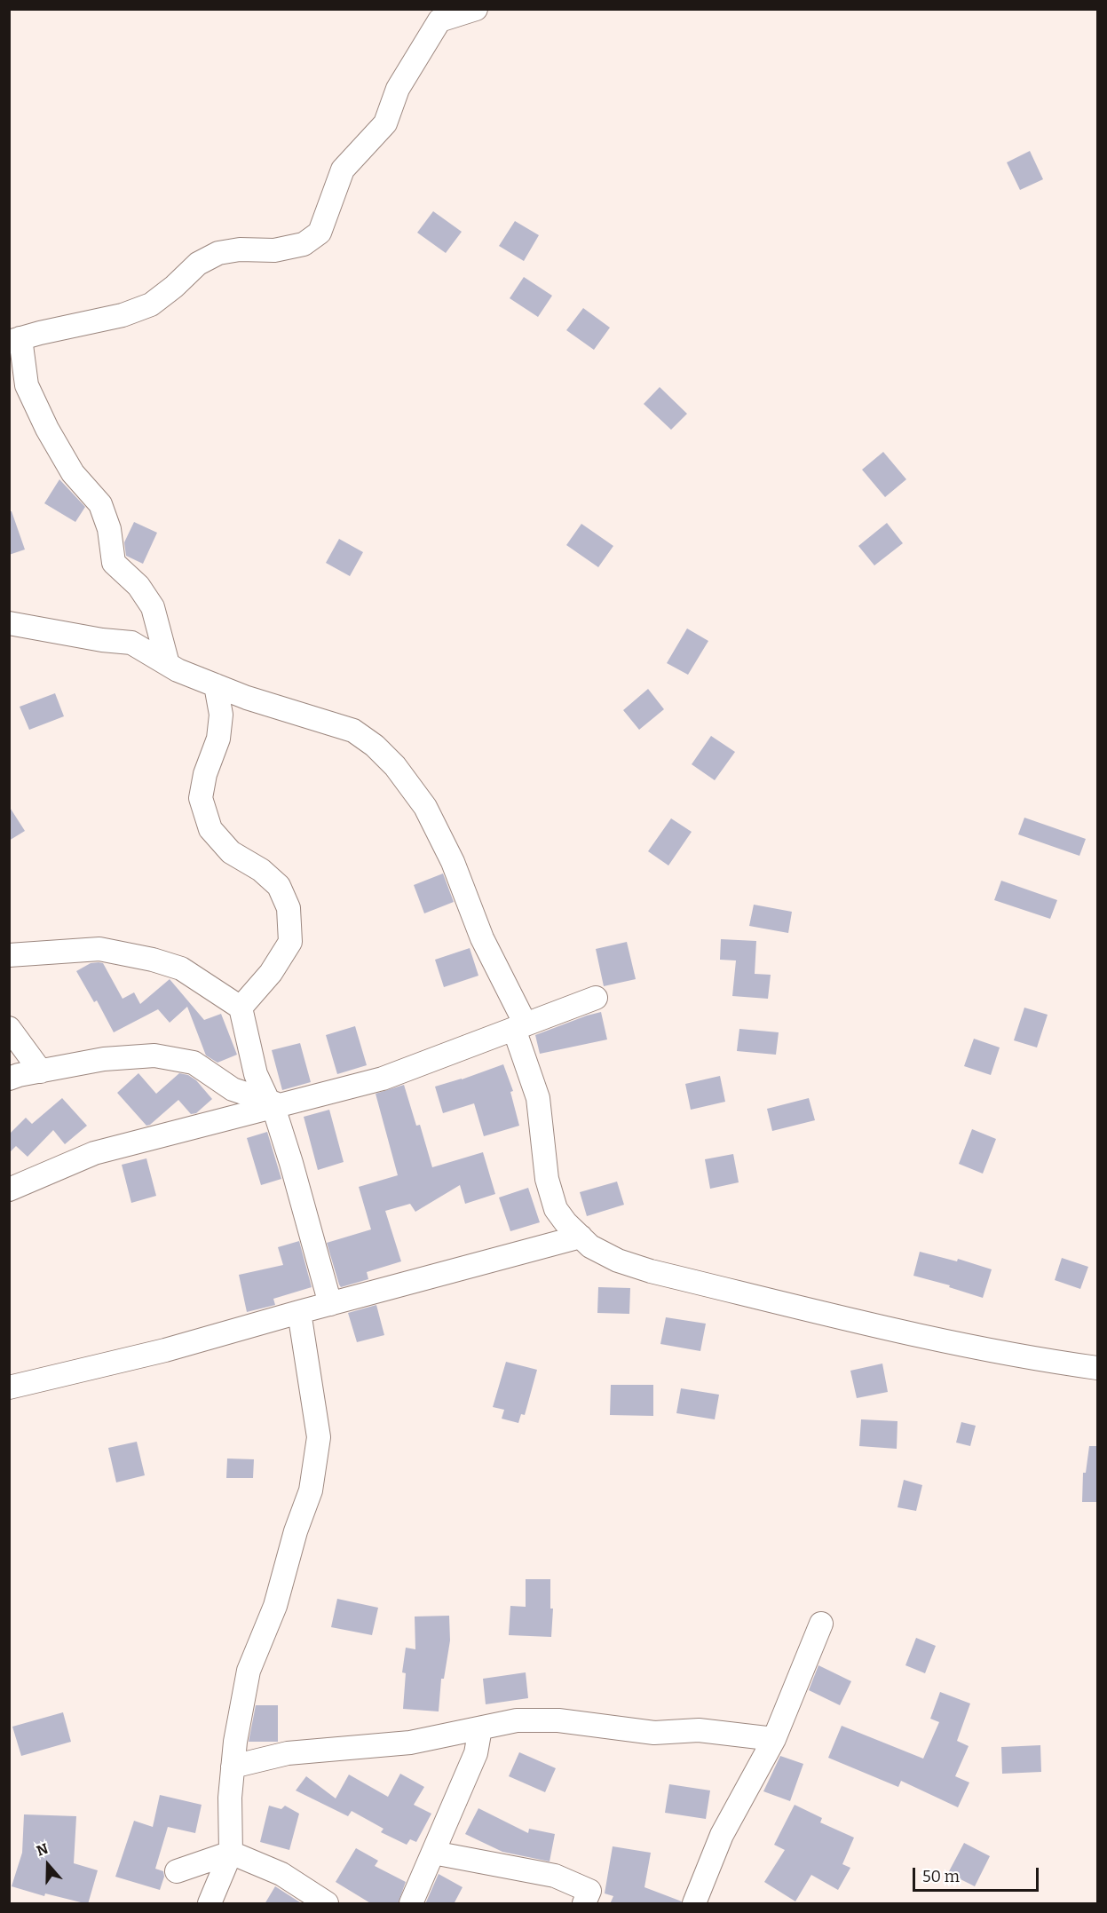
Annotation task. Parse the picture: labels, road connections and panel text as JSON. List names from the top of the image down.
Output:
{
  "scale_bar": "50 m",
  "north": "top"
}
